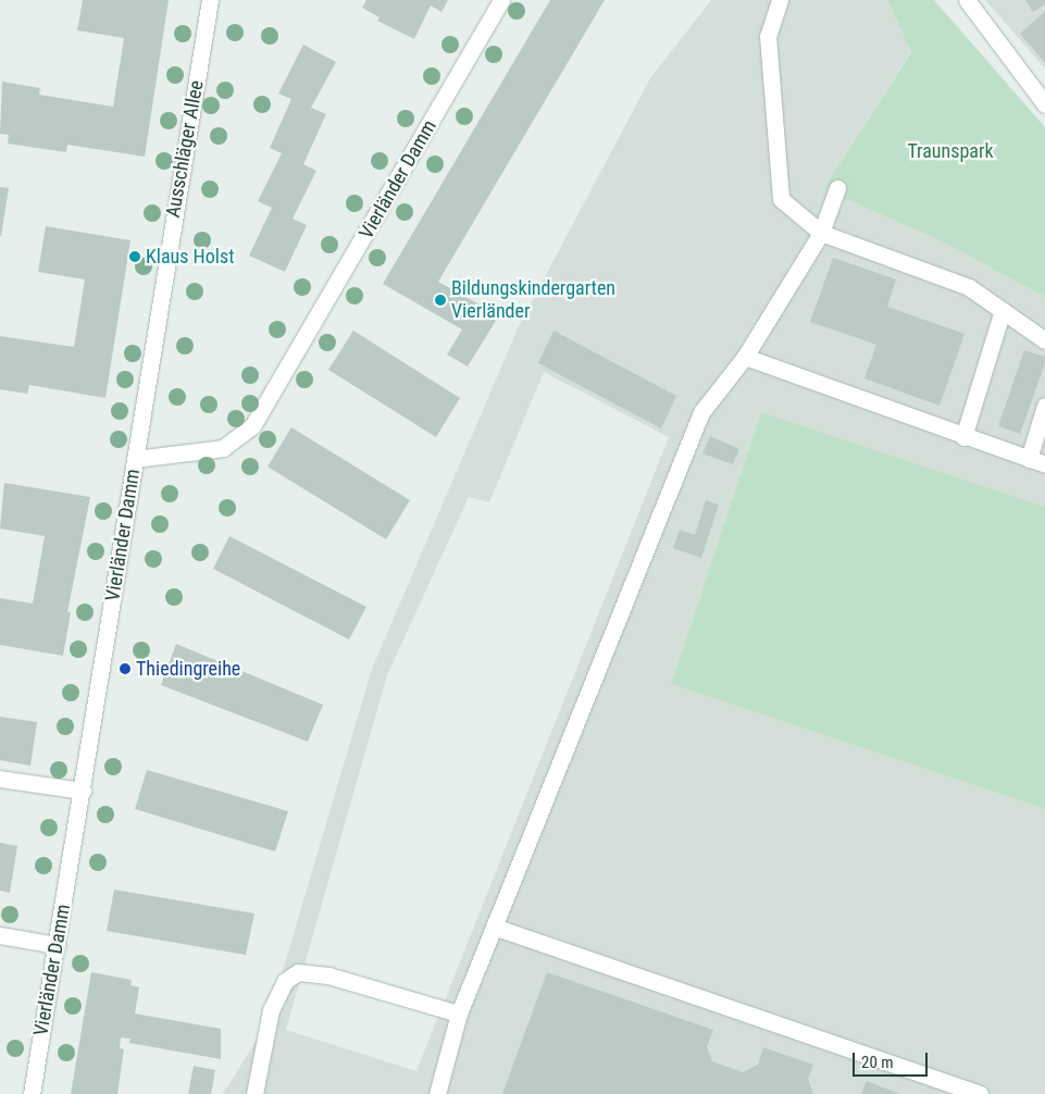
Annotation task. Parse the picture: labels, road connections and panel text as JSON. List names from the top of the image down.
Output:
{
  "streets": {
    "street": ["Ausschläger Allee", "Vierländer Damm"]
  },
  "crossings": [
    ["Ausschläger Allee", "Vierländer Damm"]
  ],
  "parks": ["Traunspark"],
  "places": ["Klaus Holst", "Bildungskindergarten Vierländer", "Thiedingreihe"],
  "scale_bar": "20 m"
}
